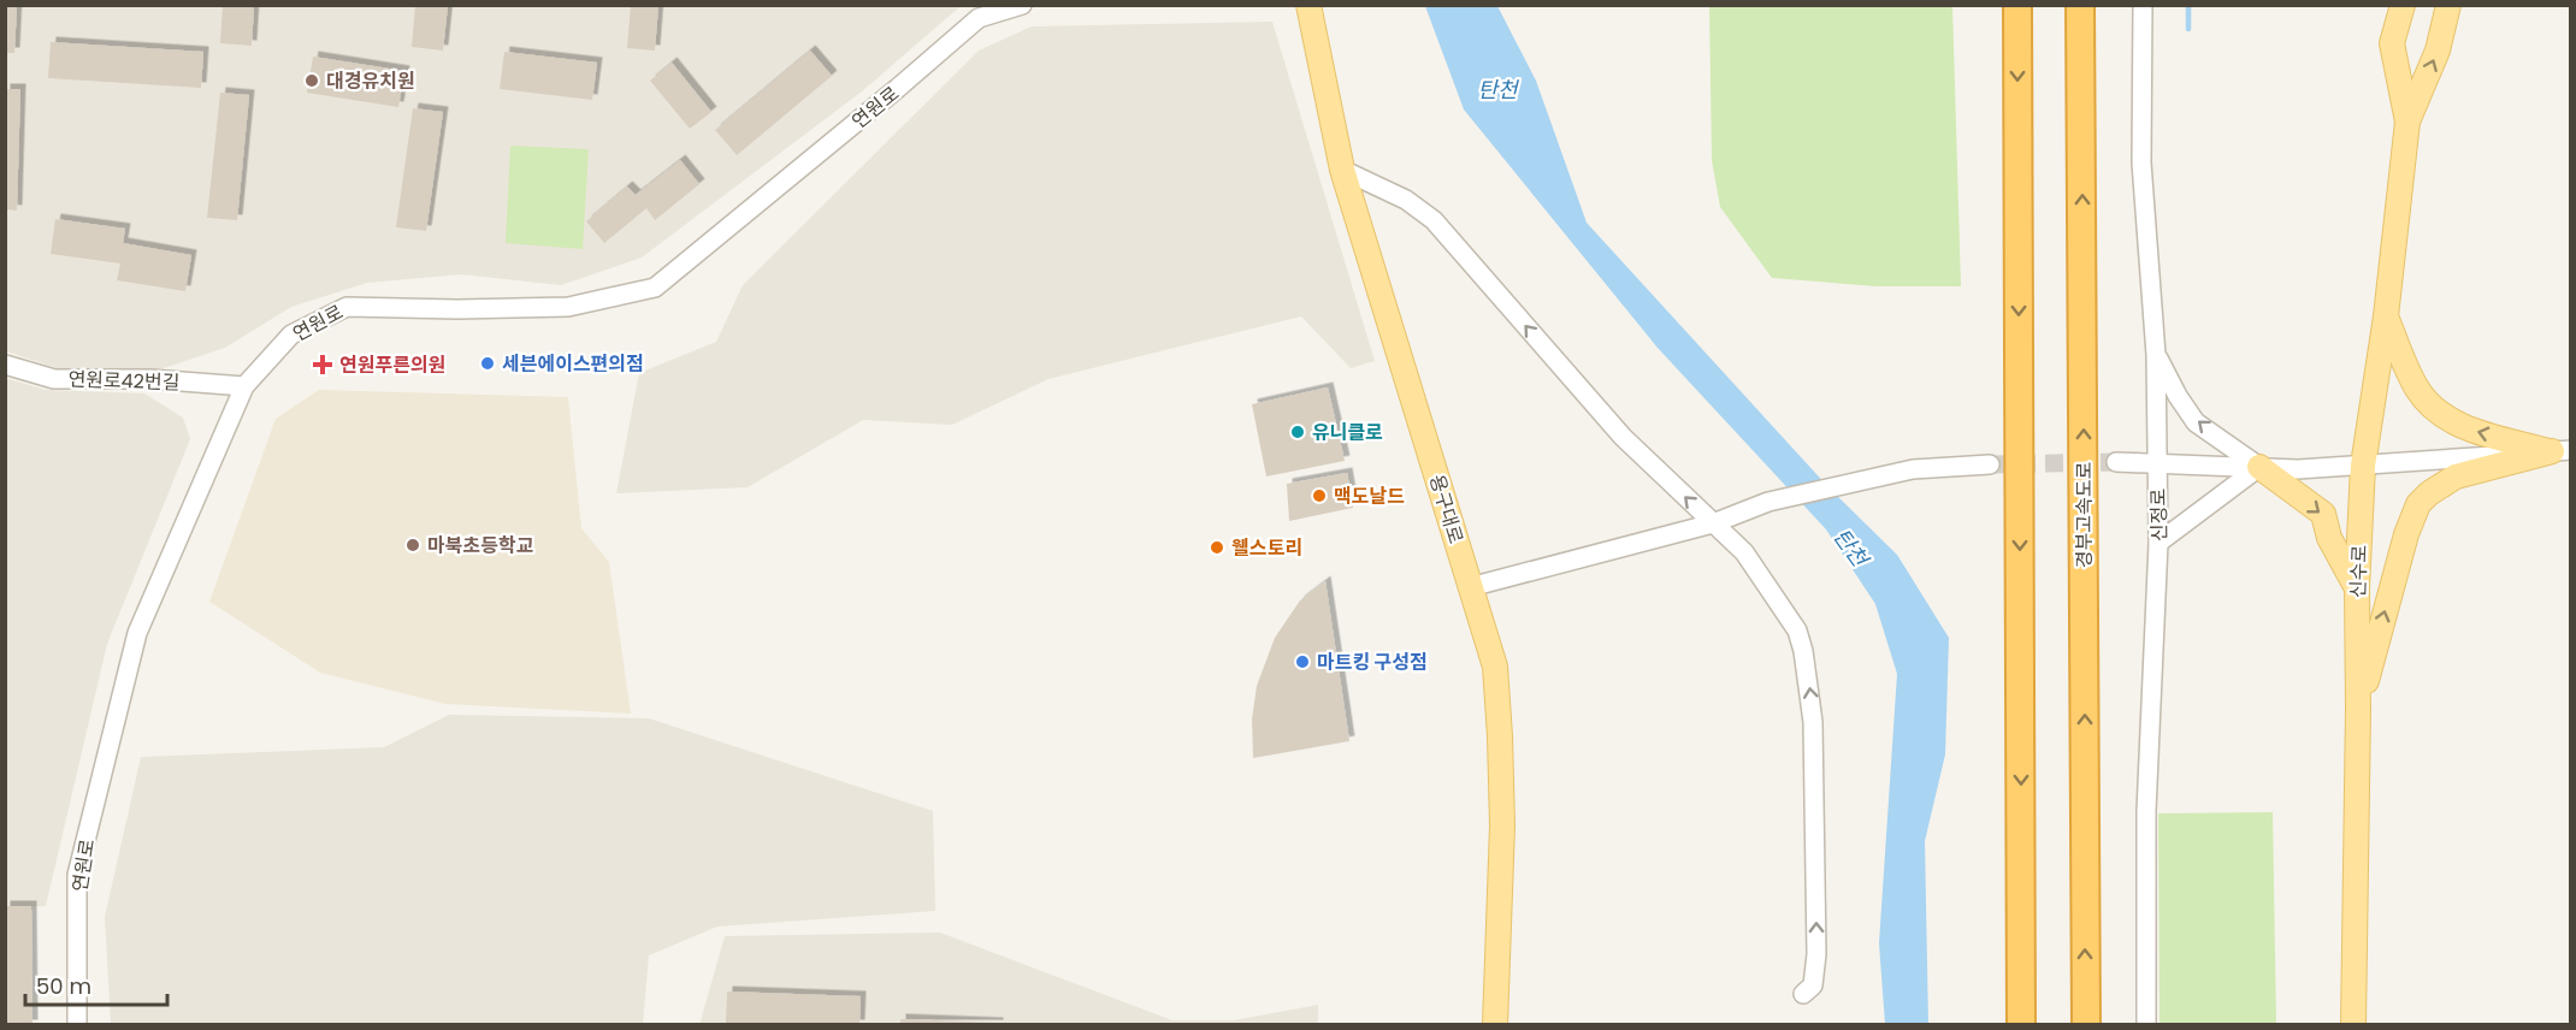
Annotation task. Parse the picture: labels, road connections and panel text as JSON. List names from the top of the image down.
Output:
{
  "streets": {
    "highway": ["경부고속도로"],
    "main road": ["용구대로", "신수로"],
    "street": ["연원로", "연원로42번길", "신정로"]
  },
  "crossings": [
    ["연원로", "연원로42번길"]
  ],
  "water": ["탄천"],
  "places": {
    "other": [
      "대경유치원",
      "세븐에이스편의점",
      "유니클로",
      "맥도날드",
      "마북초등학교",
      "웰스토리",
      "마트킹 구성점"
    ],
    "health": ["연원푸른의원"]
  },
  "scale_bar": "50 m"
}
